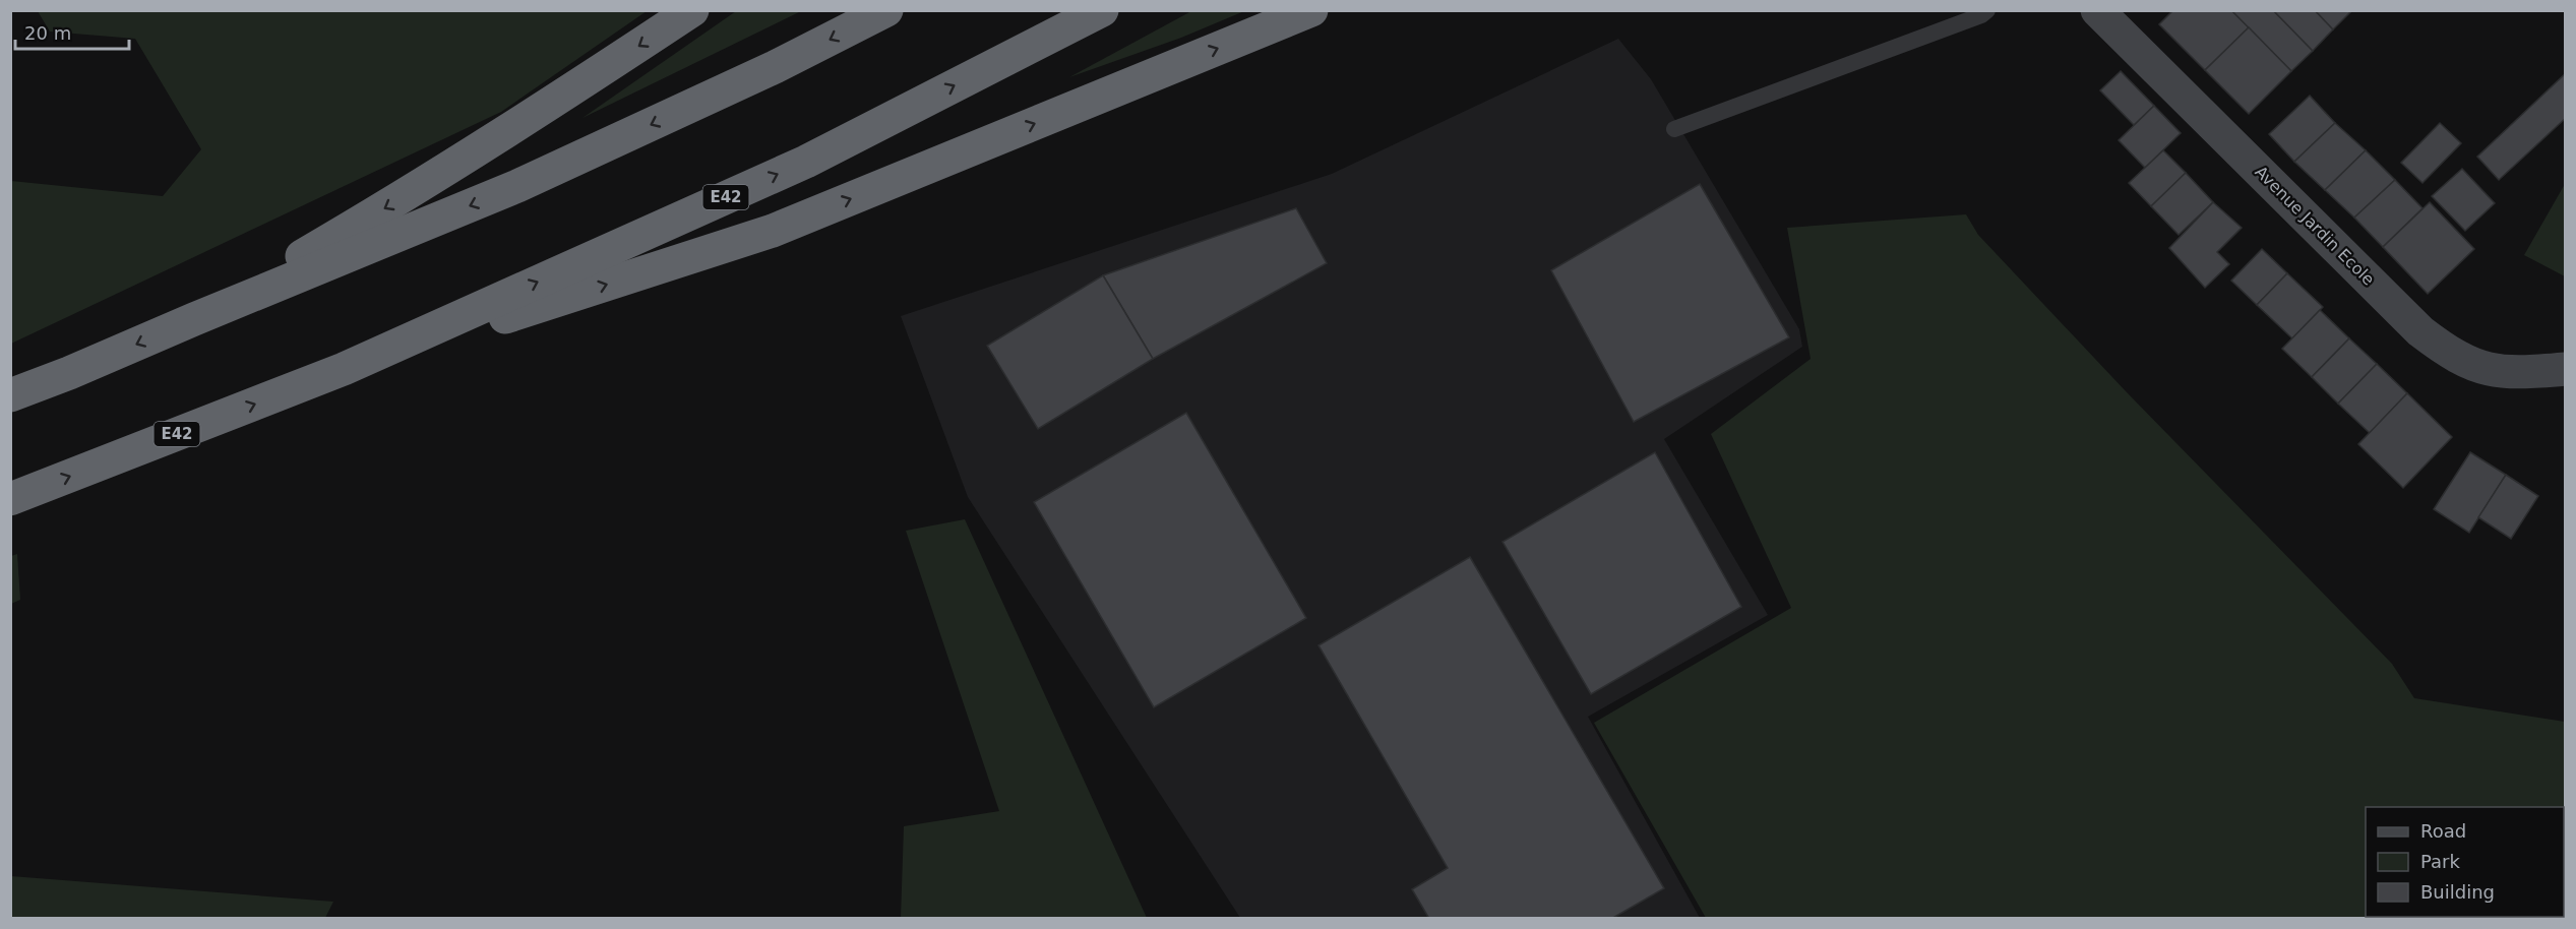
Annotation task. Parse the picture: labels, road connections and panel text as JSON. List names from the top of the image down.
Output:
{
  "streets": {
    "highway": ["E42"],
    "street": ["Avenue Jardin Ecole"]
  },
  "legend": ["Road", "Park", "Building"],
  "scale_bar": "20 m"
}
